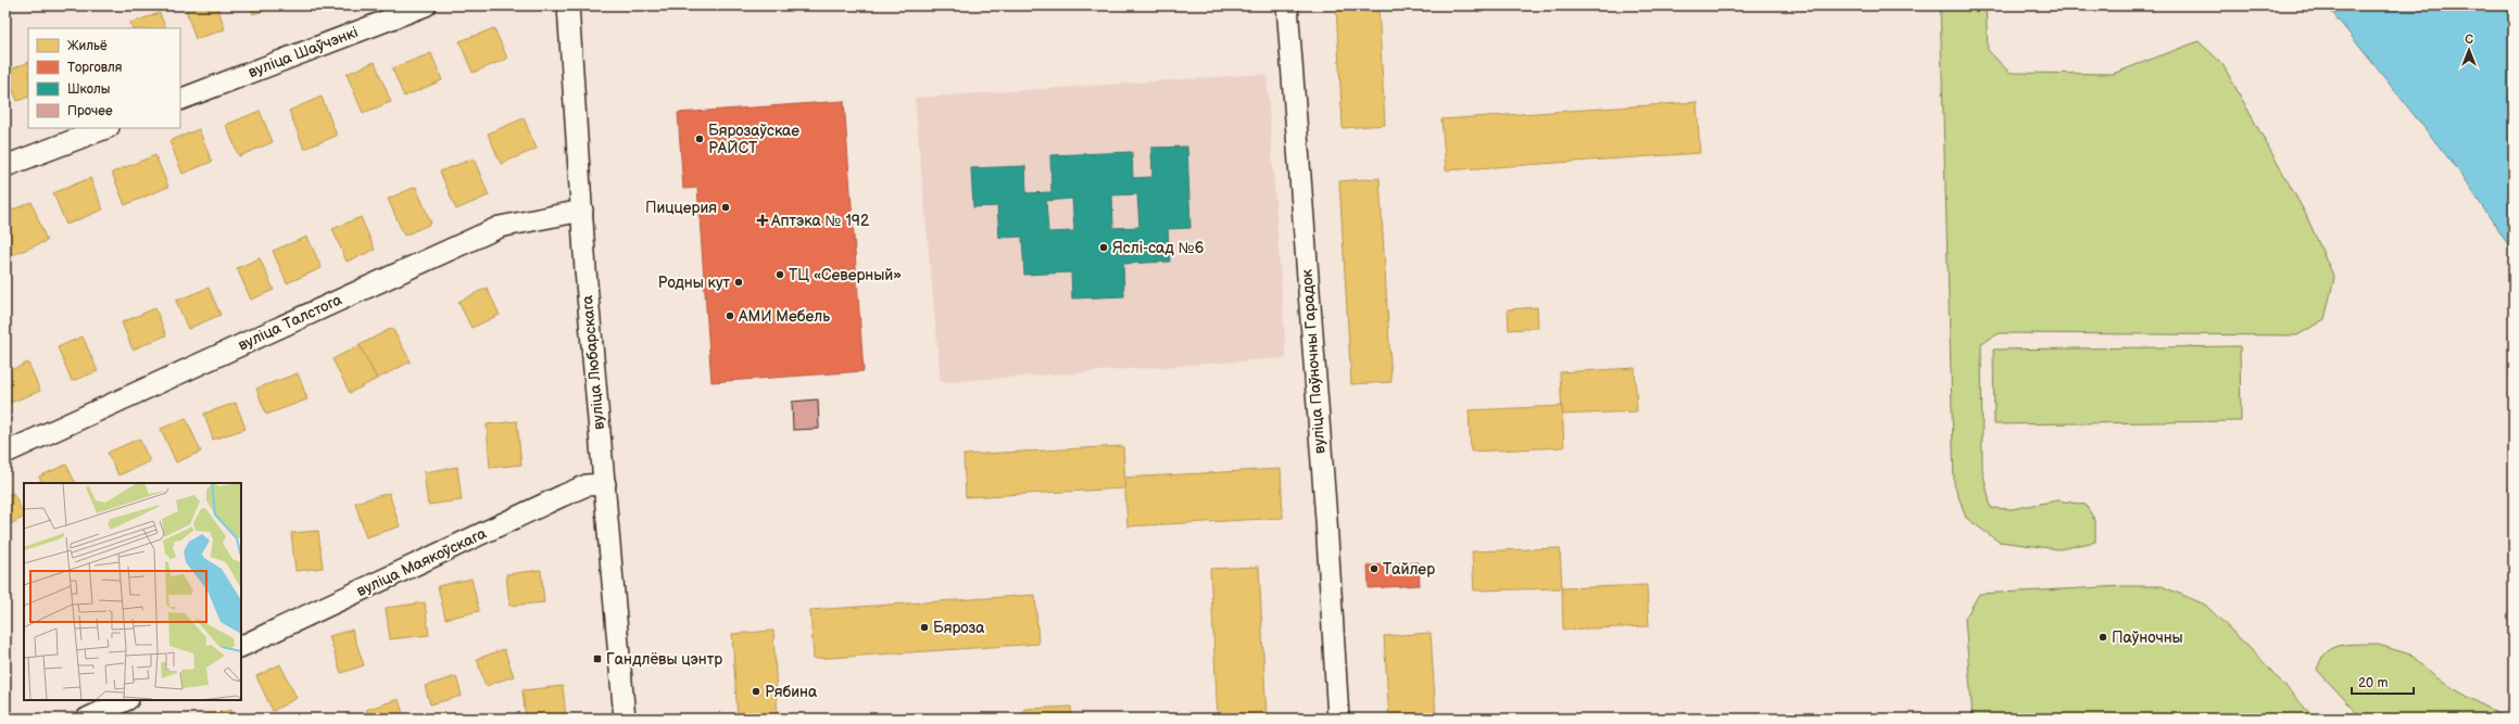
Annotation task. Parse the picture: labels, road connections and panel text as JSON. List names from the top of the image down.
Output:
{
  "streets": {
    "street": [
      "вуліца Шаўчэнкі",
      "вуліца Талстога",
      "вуліца Паўночны Гарадок",
      "вуліца Любарскага",
      "вуліца Маякоўскага"
    ]
  },
  "crossings": [
    ["вуліца Талстога", "вуліца Любарскага"],
    ["вуліца Любарскага", "вуліца Маякоўскага"]
  ],
  "places": {
    "other": [
      "Бярозаўскае РАЙСТ",
      "Пиццерия",
      "Яслі-сад №6",
      "ТЦ «Северный»",
      "Родны кут",
      "АМИ Мебель",
      "Тайлер",
      "Бяроза",
      "Паўночны",
      "Рябина"
    ],
    "health": ["Аптэка № 192"],
    "transit": ["Гандлёвы цэнтр"]
  },
  "legend": [
    "Жильё",
    "Торговля",
    "Школы",
    "Прочее"
  ],
  "scale_bar": "20 m",
  "north": "top"
}
